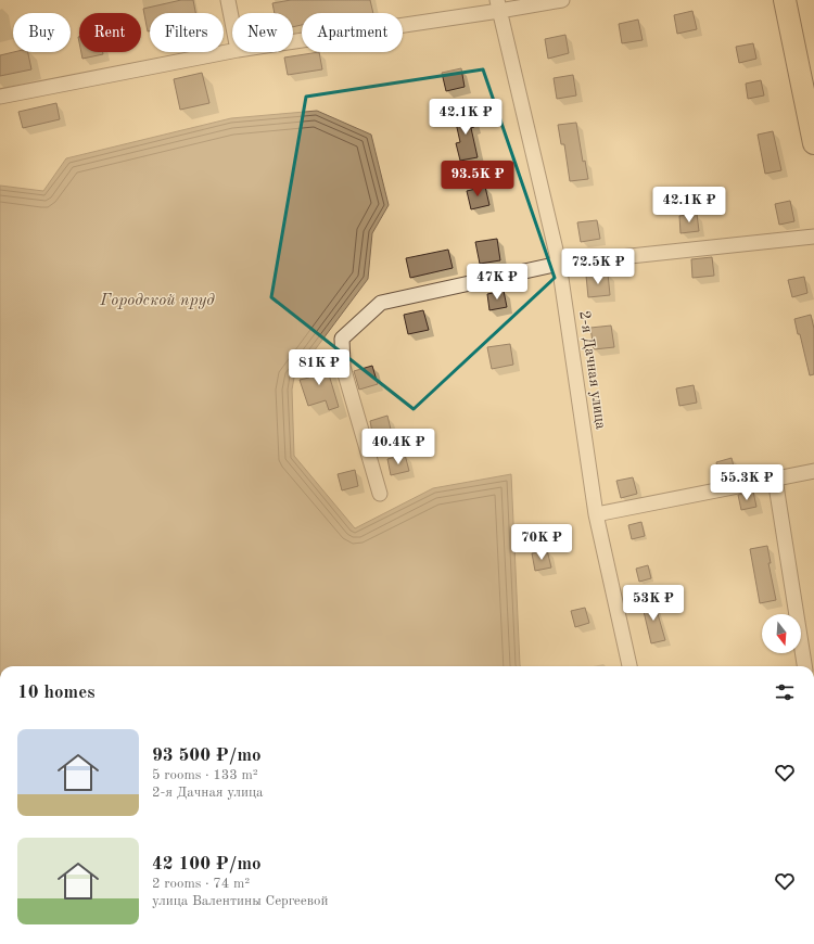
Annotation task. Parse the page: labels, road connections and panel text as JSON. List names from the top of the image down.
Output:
{
  "streets": {
    "street": ["2-я Дачная улица"]
  },
  "water": ["Городской пруд"],
  "north": "bottom",
  "page": {
    "chip": [
      "Buy",
      "Rent",
      "Filters",
      "New",
      "Apartment"
    ],
    "price": [
      "42.1K ₽",
      "93.5K ₽",
      "42.1K ₽",
      "72.5K ₽",
      "47K ₽",
      "81K ₽",
      "40.4K ₽",
      "55.3K ₽",
      "70K ₽",
      "53K ₽"
    ],
    "heading": "10 homes",
    "list": [
      {
        "name": "93 500 ₽/mo",
        "note": "5 rooms · 133 m² · 2-я Дачная улица"
      },
      {
        "name": "42 100 ₽/mo",
        "note": "2 rooms · 74 m² · улица Валентины Сергеевой"
      }
    ]
  }
}
